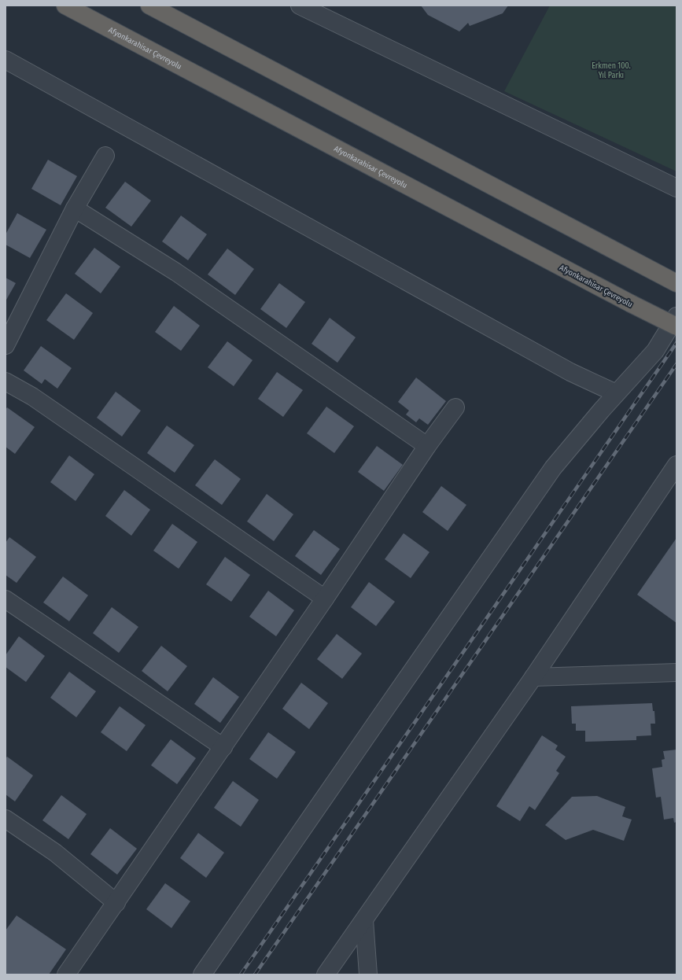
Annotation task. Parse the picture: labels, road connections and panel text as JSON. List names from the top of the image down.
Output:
{
  "streets": {
    "highway": ["Afyonkarahisar Çevreyolu"]
  },
  "parks": ["Erkmen 100. Yıl Parkı"]
}
